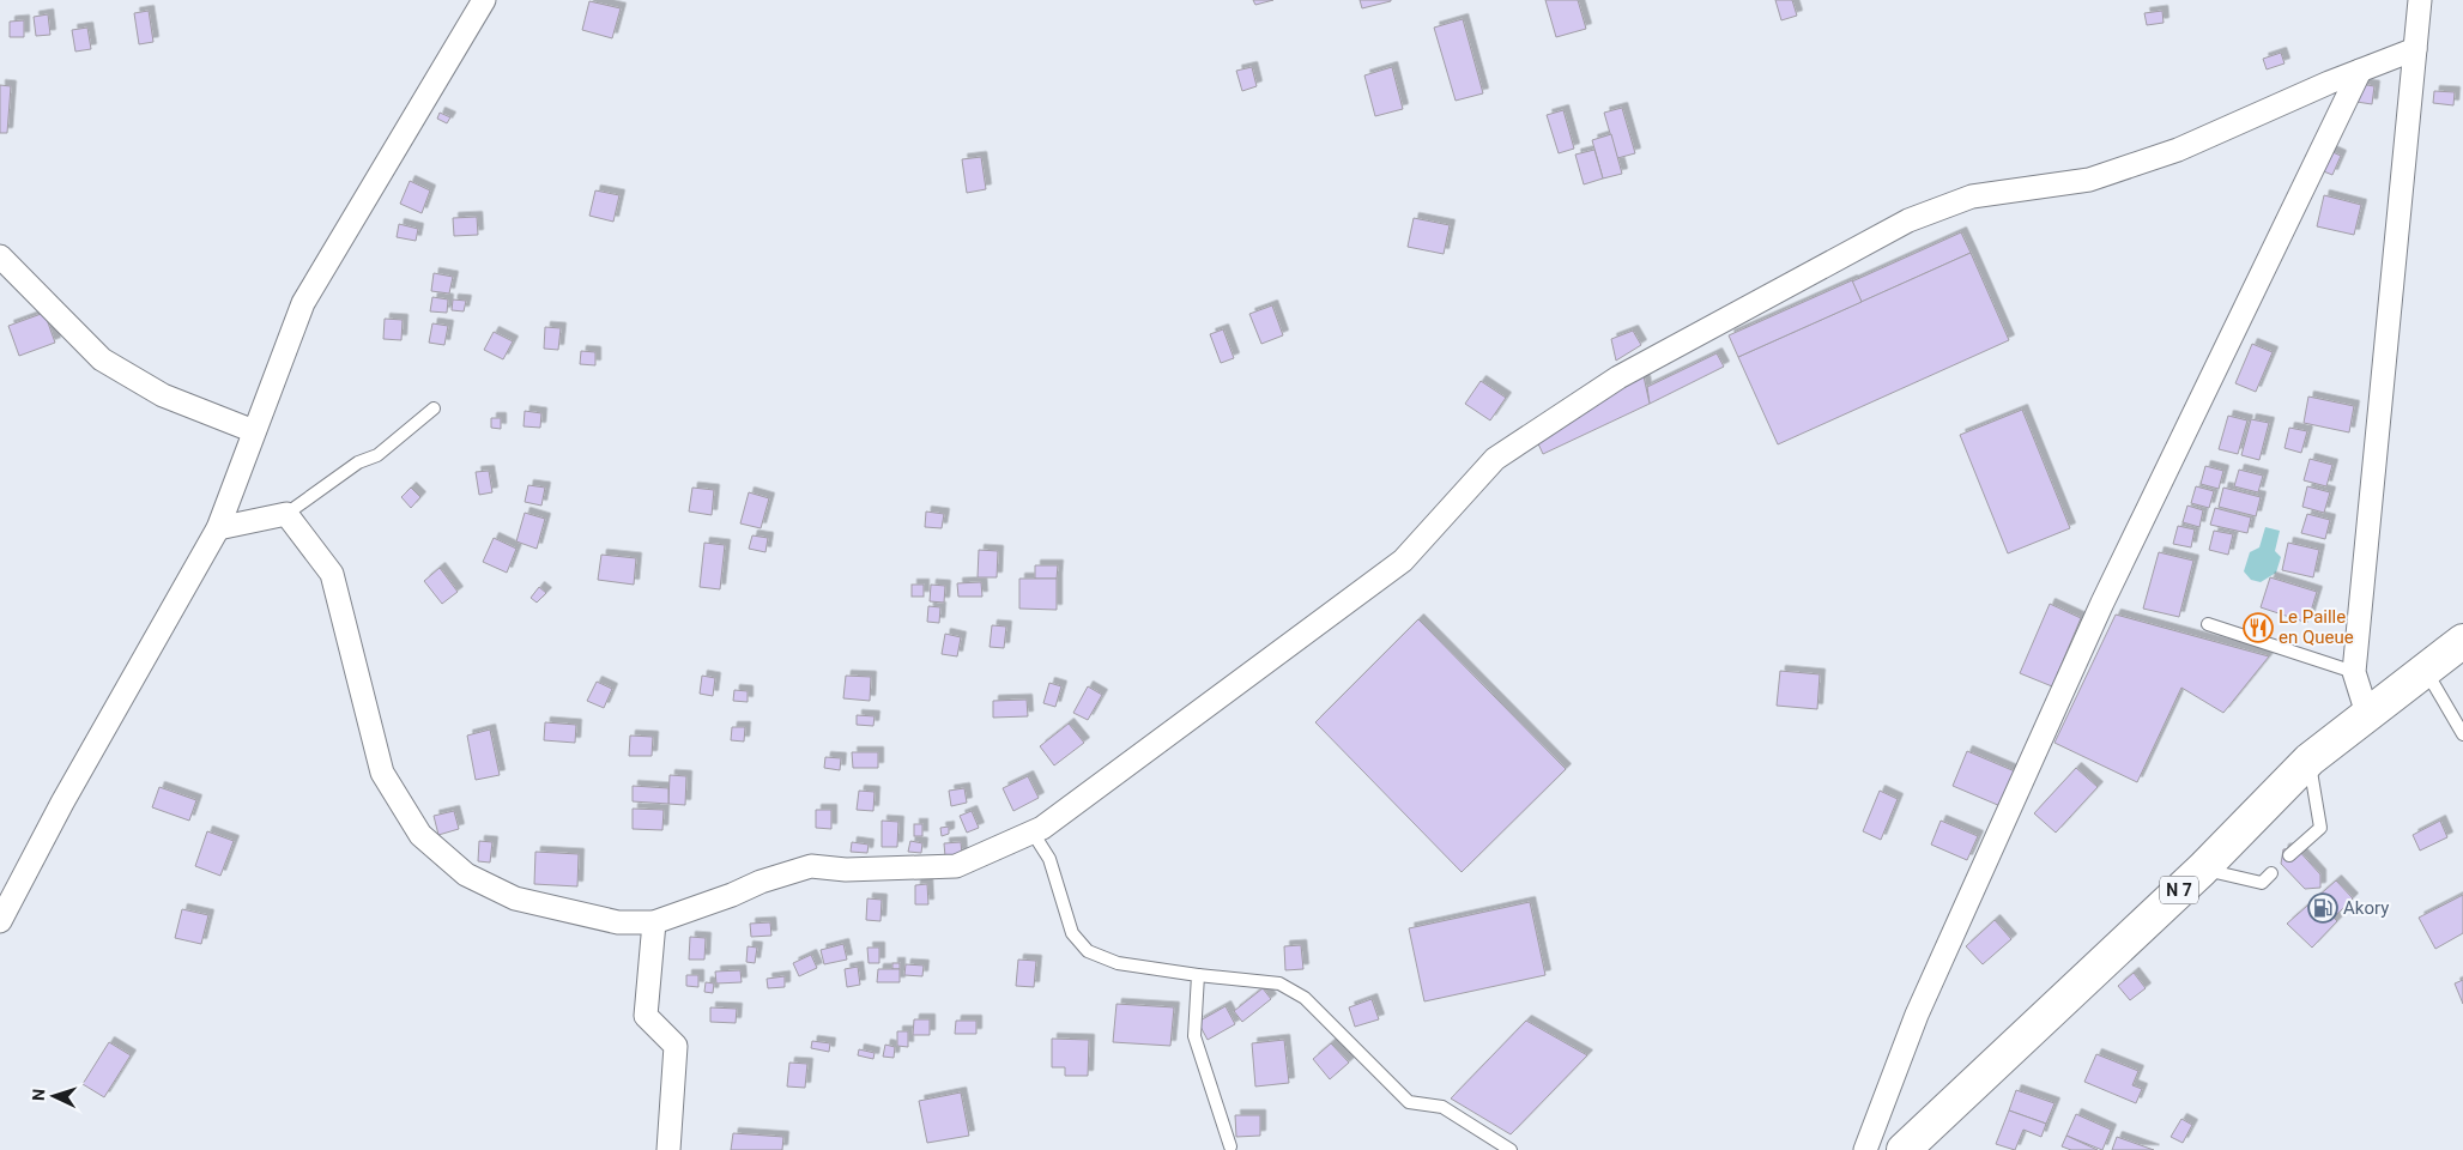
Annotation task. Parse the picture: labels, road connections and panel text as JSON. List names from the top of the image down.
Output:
{
  "streets": {
    "main road": ["N 7"]
  },
  "places": {
    "restaurant": ["Le Paille en Queue"],
    "fuel station": ["Akory"]
  },
  "north": "left"
}
